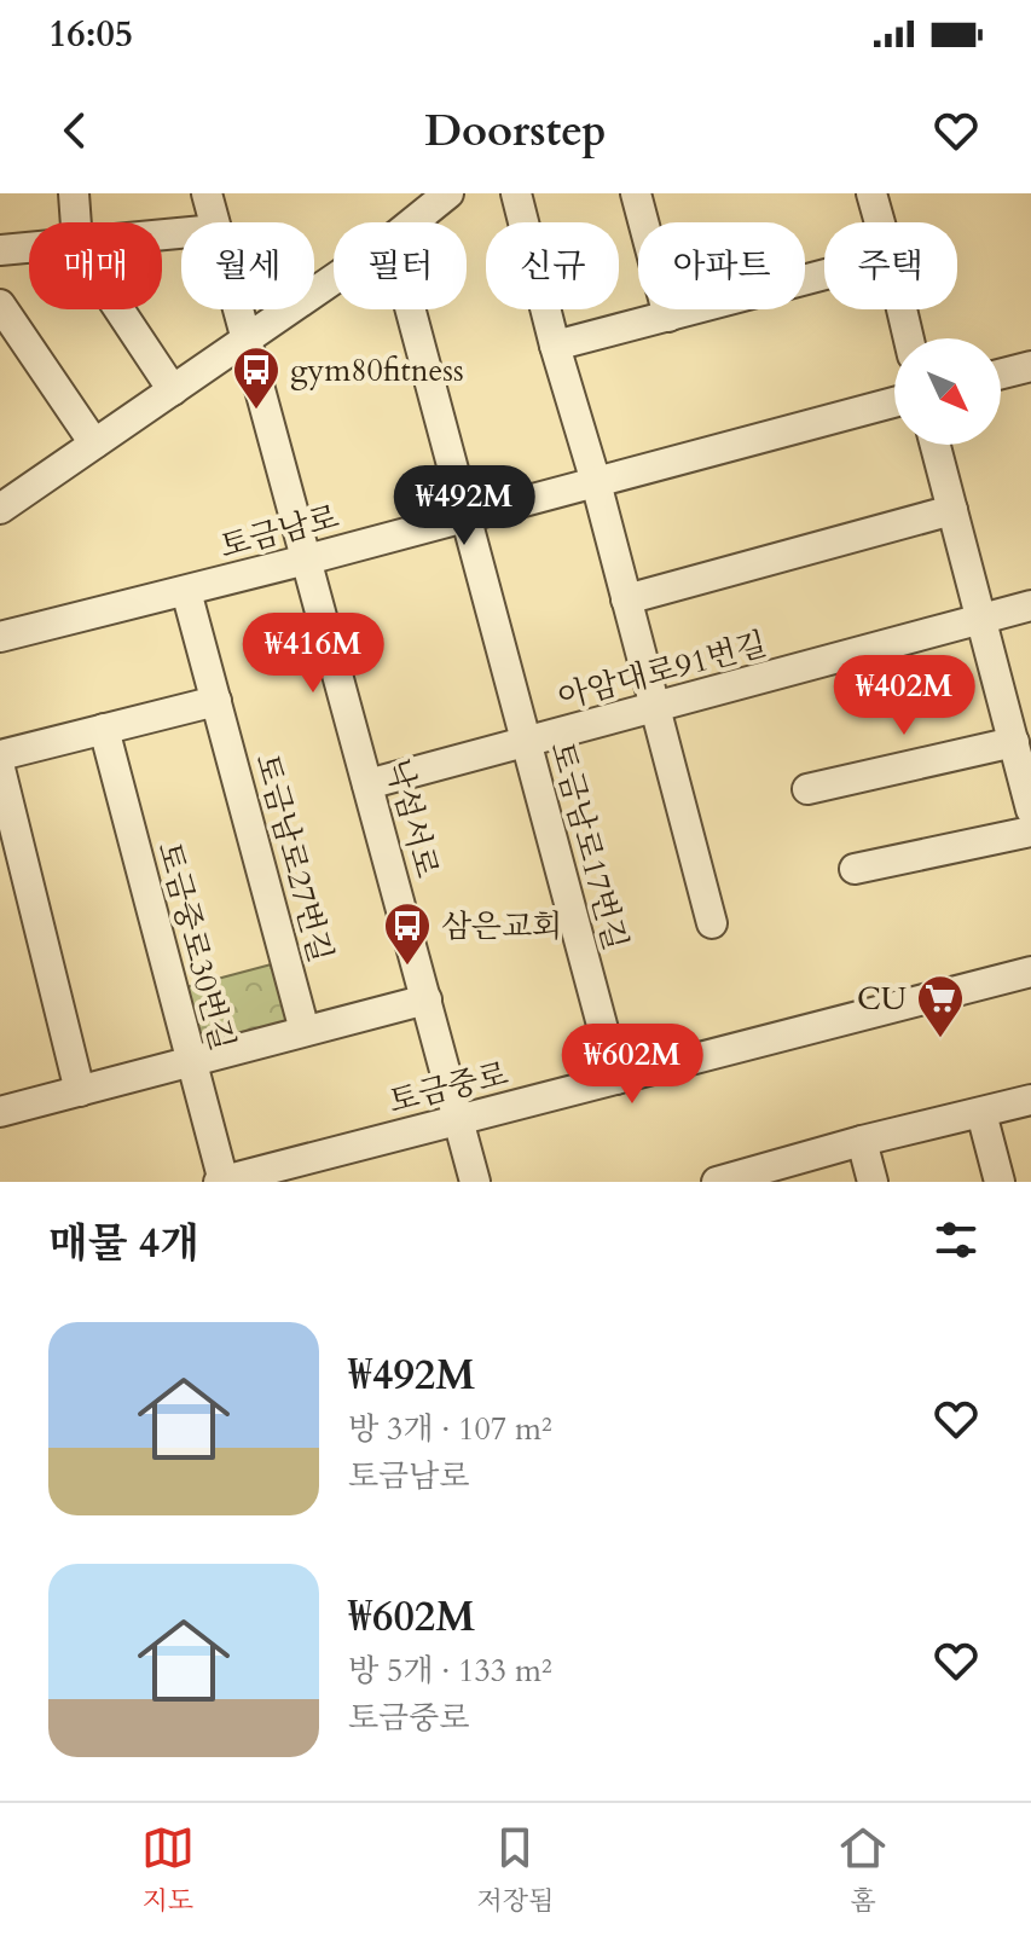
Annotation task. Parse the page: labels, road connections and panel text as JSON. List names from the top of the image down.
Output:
{
  "streets": {
    "street": [
      "토금남로",
      "아암대로91번길",
      "낙섬서로",
      "토금남로17번길",
      "토금남로27번길",
      "토금중로30번길",
      "토금중로"
    ]
  },
  "crossings": [
    ["토금남로", "낙섬서로"],
    ["토금남로", "토금남로17번길"],
    ["토금남로", "토금남로27번길"],
    ["아암대로91번길", "낙섬서로"],
    ["아암대로91번길", "토금남로17번길"],
    ["낙섬서로", "토금중로"],
    ["토금남로17번길", "토금중로"],
    ["토금중로30번길", "토금중로"]
  ],
  "places": {
    "bus stop": ["gym80fitness", "삼은교회"],
    "supermarket": ["CU"]
  },
  "north": "bottom right",
  "page": {
    "status": "16:05",
    "header": "Doorstep",
    "chip": [
      "매매",
      "월세",
      "필터",
      "신규",
      "아파트",
      "주택"
    ],
    "price": [
      "₩492M",
      "₩416M",
      "₩402M",
      "₩602M"
    ],
    "heading": "매물 4개",
    "list": [
      {
        "name": "₩492M",
        "note": "방 3개 · 107 m² · 토금남로"
      },
      {
        "name": "₩602M",
        "note": "방 5개 · 133 m² · 토금중로"
      }
    ],
    "tabs": ["지도", "저장됨", "홈"]
  }
}
